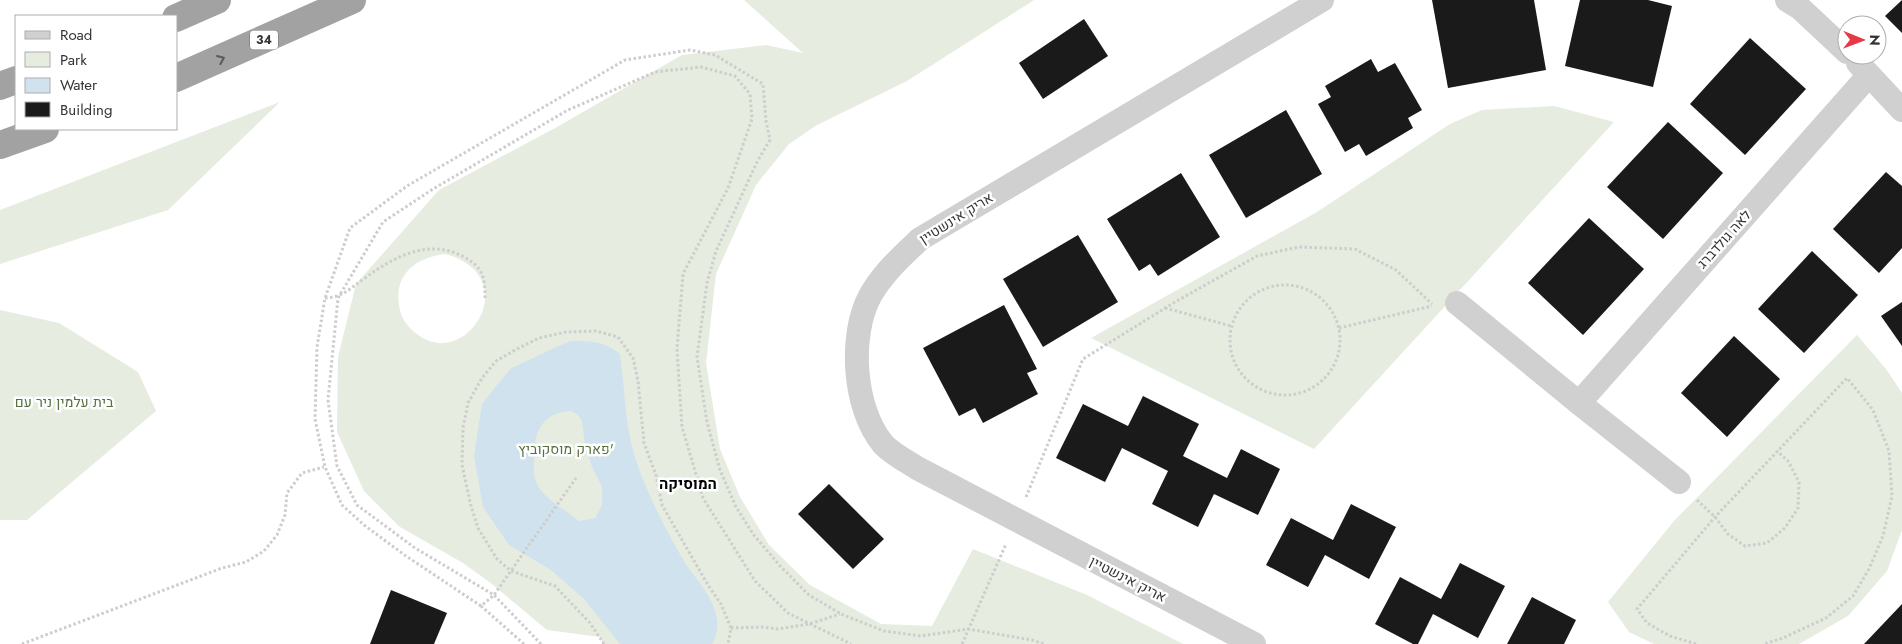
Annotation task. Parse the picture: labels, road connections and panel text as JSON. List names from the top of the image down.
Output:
{
  "streets": {
    "highway": ["34"],
    "street": ["אריק אינשטיין", "לאה גולדברג"]
  },
  "districts": ["המוסיקה"],
  "parks": ["בית עלמין ניר עם", "פארק מוסקוביץ'"],
  "legend": [
    "Road",
    "Park",
    "Water",
    "Building"
  ],
  "north": "right"
}
